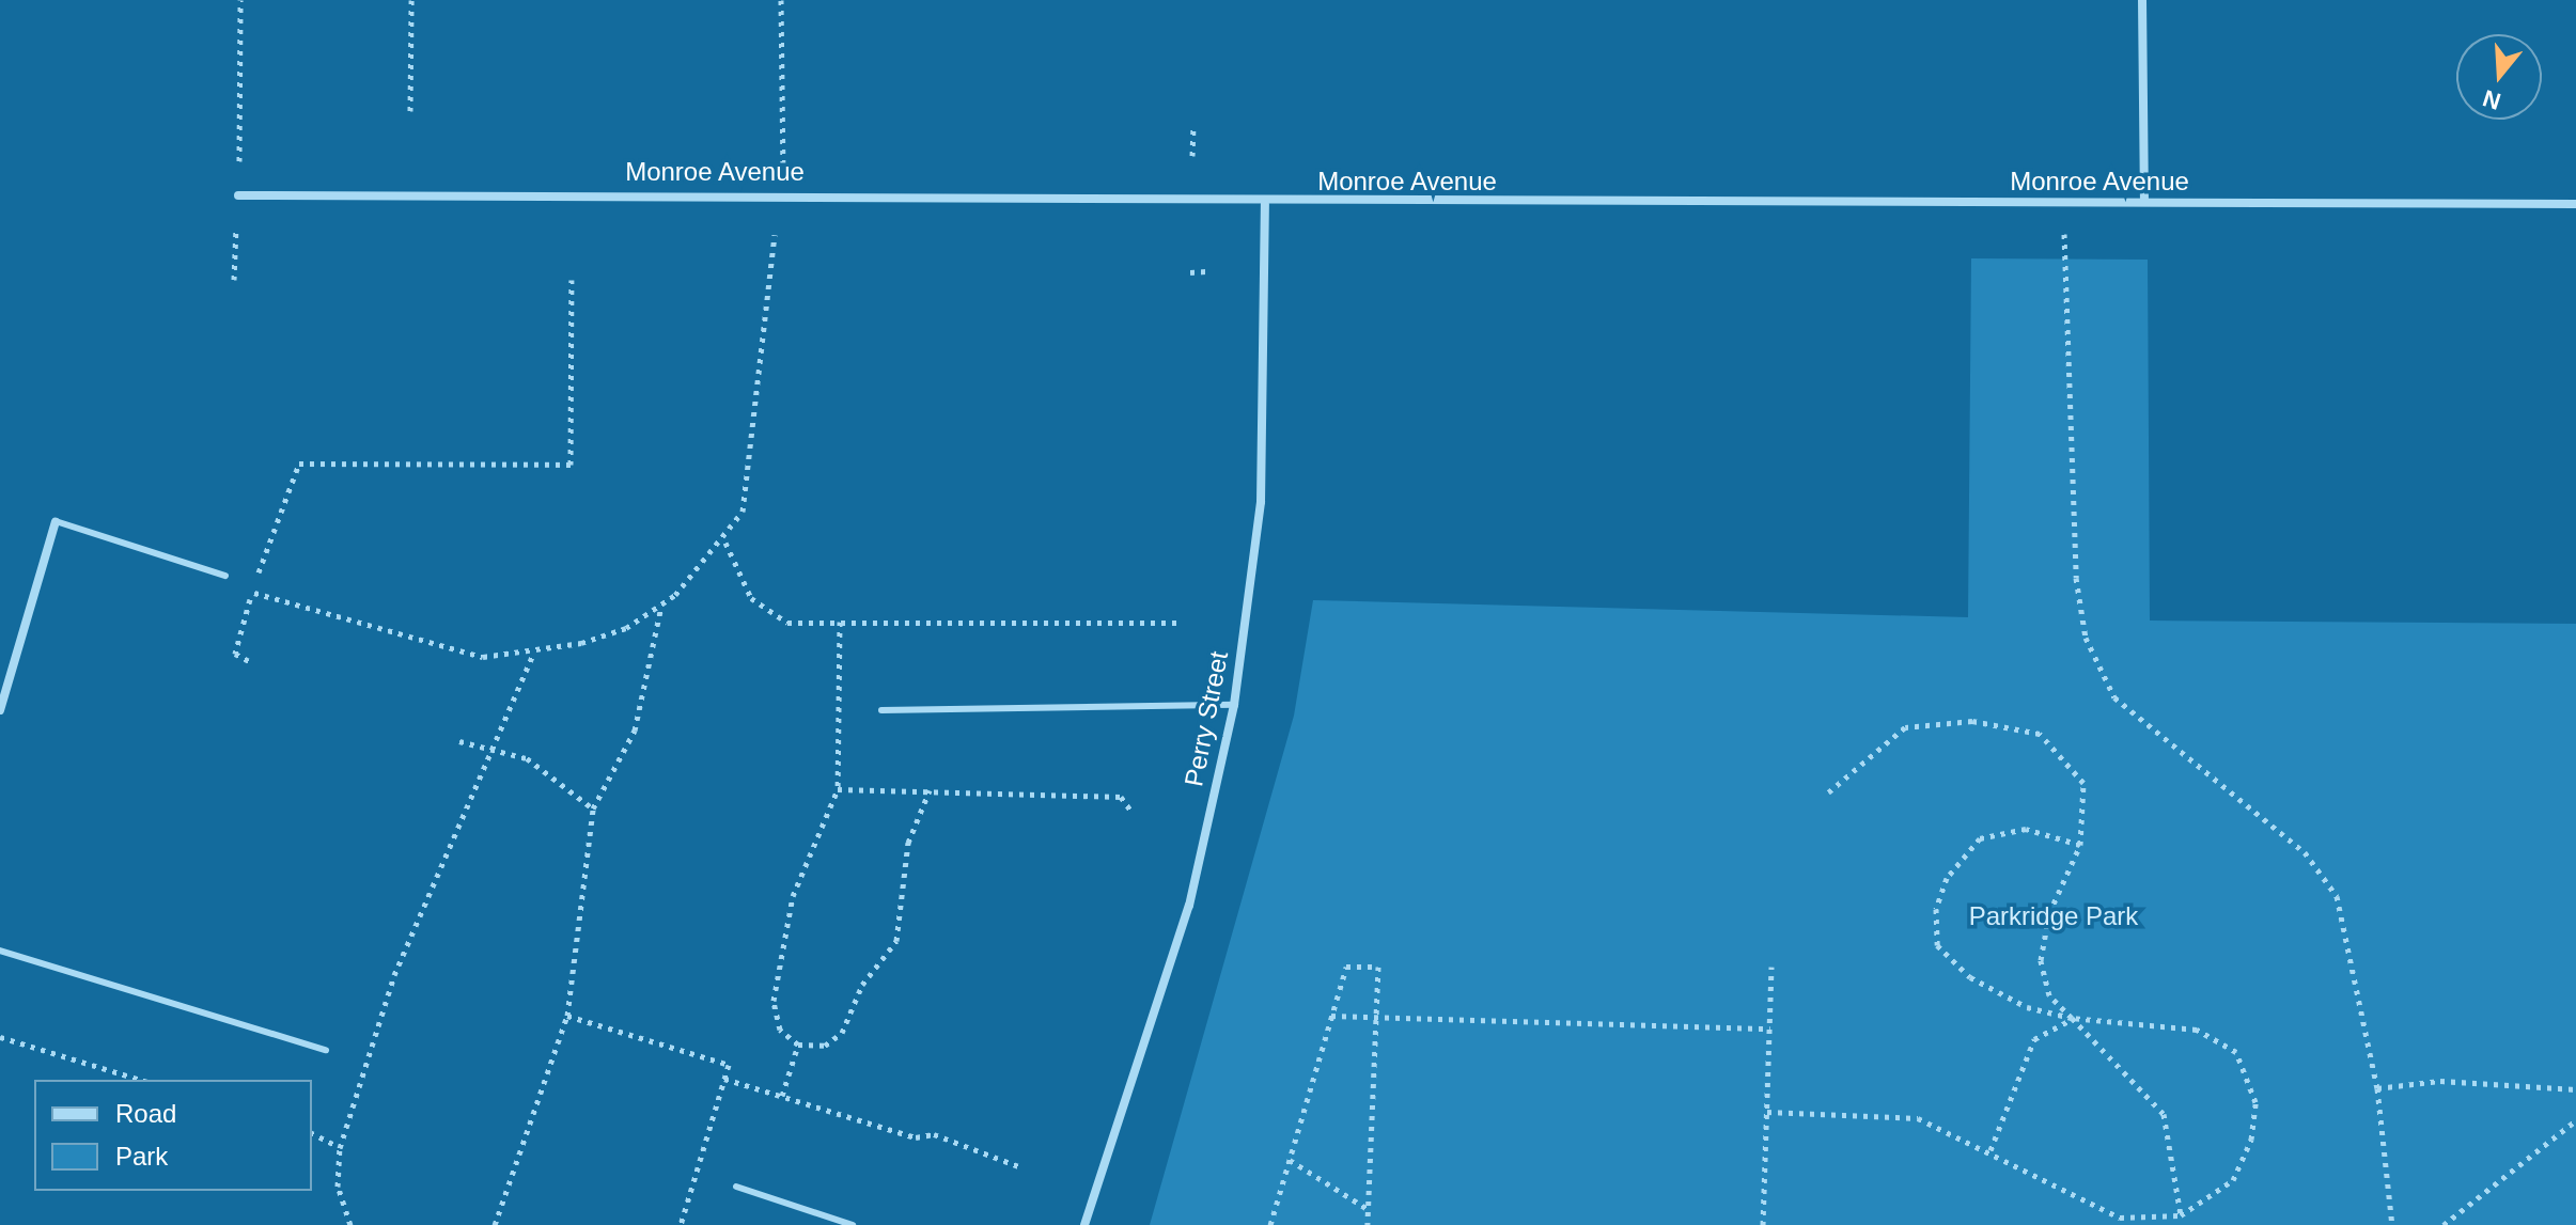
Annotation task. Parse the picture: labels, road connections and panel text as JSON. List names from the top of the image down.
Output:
{
  "streets": {
    "street": ["Monroe Avenue", "Perry Street"]
  },
  "crossings": [
    ["Monroe Avenue", "Perry Street"]
  ],
  "parks": ["Parkridge Park"],
  "legend": ["Road", "Park"],
  "north": "bottom"
}
